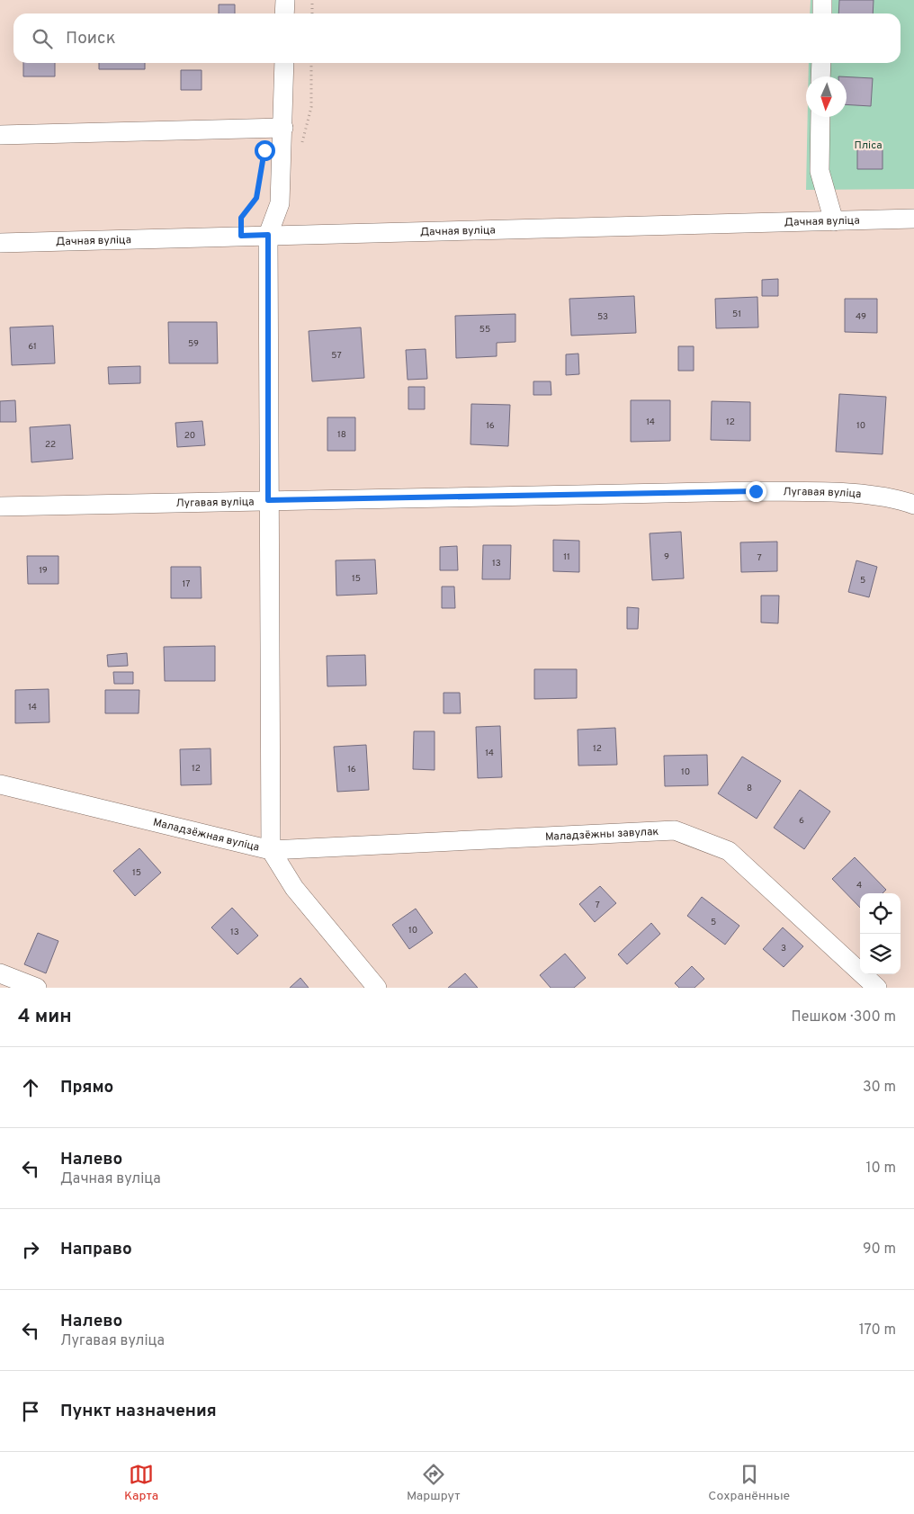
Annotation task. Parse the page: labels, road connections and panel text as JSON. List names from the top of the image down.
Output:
{
  "streets": {
    "street": [
      "Дачная вуліца",
      "Лугавая вуліца",
      "Маладзёжны завулак",
      "Маладзёжная вуліца"
    ]
  },
  "crossings": [
    ["Маладзёжны завулак", "Маладзёжная вуліца"]
  ],
  "parks": ["Пліса"],
  "house_numbers": [
    "51",
    "53",
    "49",
    "55",
    "59",
    "61",
    "57",
    "14",
    "12",
    "16",
    "10",
    "18",
    "20",
    "22",
    "11",
    "9",
    "7",
    "13",
    "19",
    "15",
    "5",
    "17",
    "14",
    "12",
    "14",
    "12",
    "16",
    "10",
    "8",
    "6",
    "15",
    "4",
    "7",
    "5",
    "10",
    "13",
    "3"
  ],
  "north": "bottom",
  "page": {
    "search": "Поиск",
    "heading": ["4 мин", "Пешком · 300 m"],
    "list": [
      ["Прямо", "30 m"],
      ["Налево", "Дачная вуліца", "10 m"],
      ["Направо", "90 m"],
      ["Налево", "Лугавая вуліца", "170 m"],
      "Пункт назначения"
    ],
    "nav": ["Карта", "Маршрут", "Сохранённые"]
  }
}
